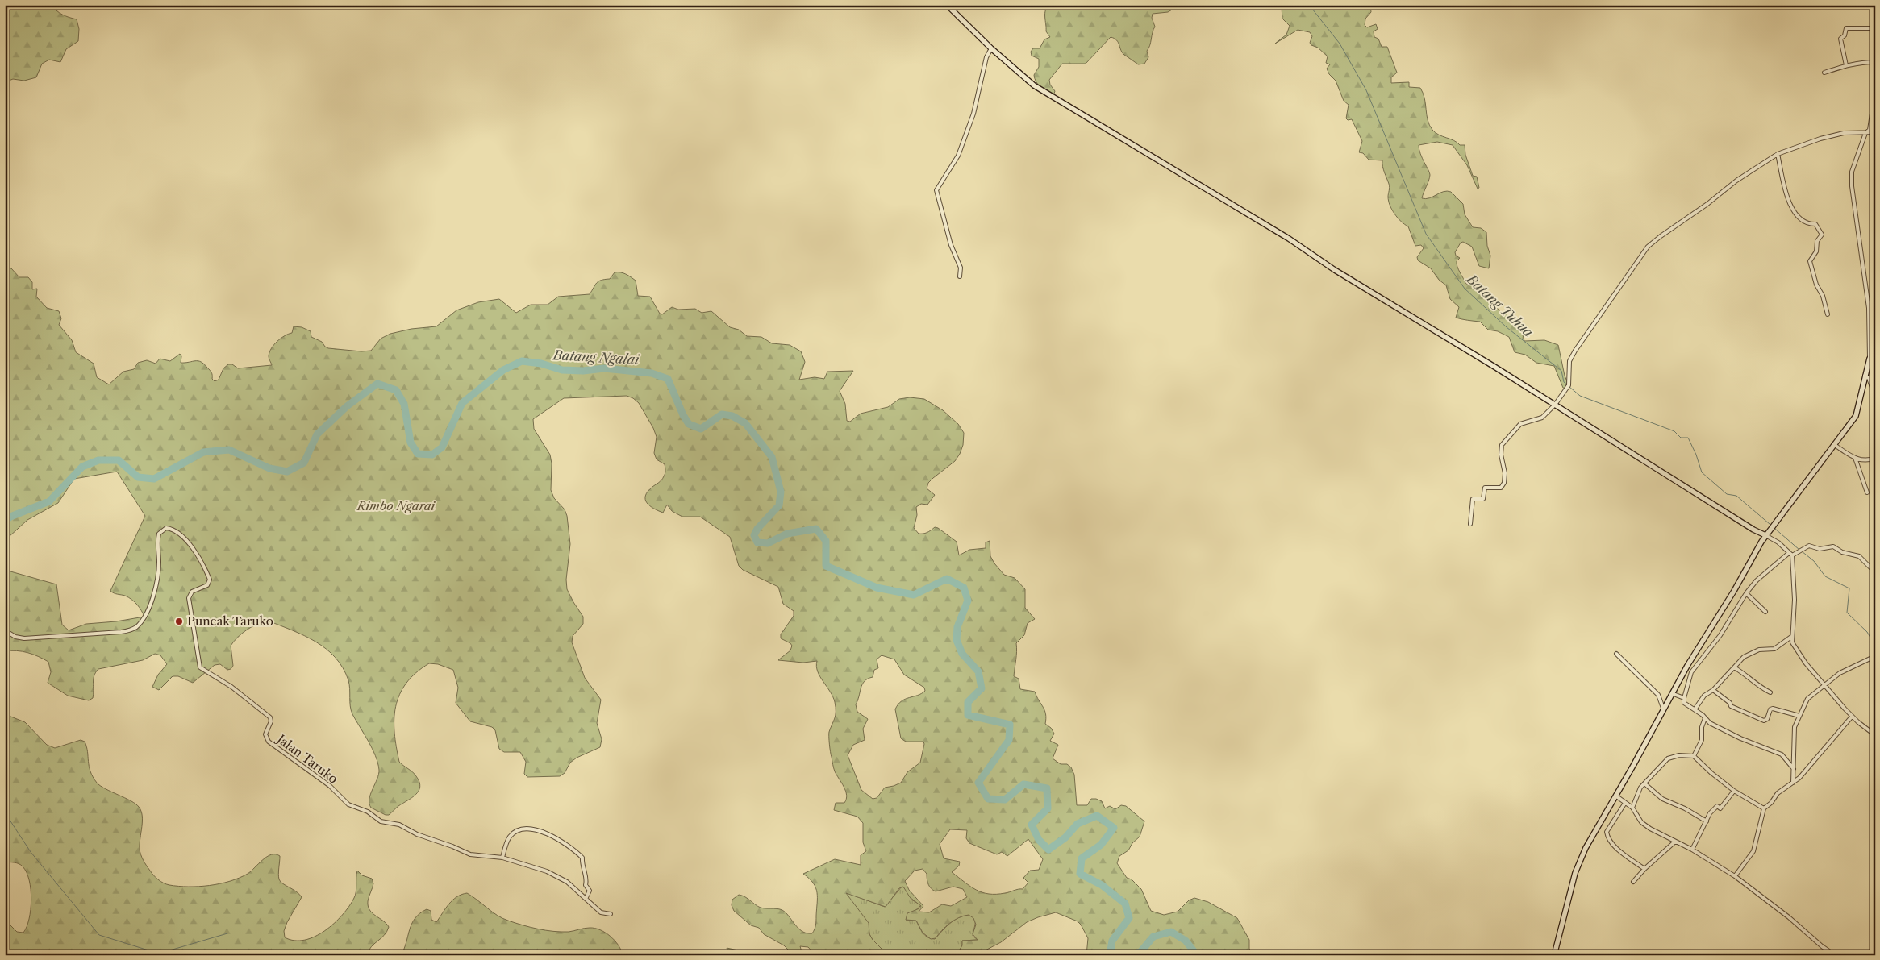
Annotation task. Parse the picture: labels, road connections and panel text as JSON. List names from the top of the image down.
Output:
{
  "streets": {
    "street": ["Jalan Taruko"]
  },
  "water": ["Batang Tuhua", "Batang Ngalai"],
  "parks": ["Rimbo Ngarai"],
  "places": ["Puncak Taruko"]
}
